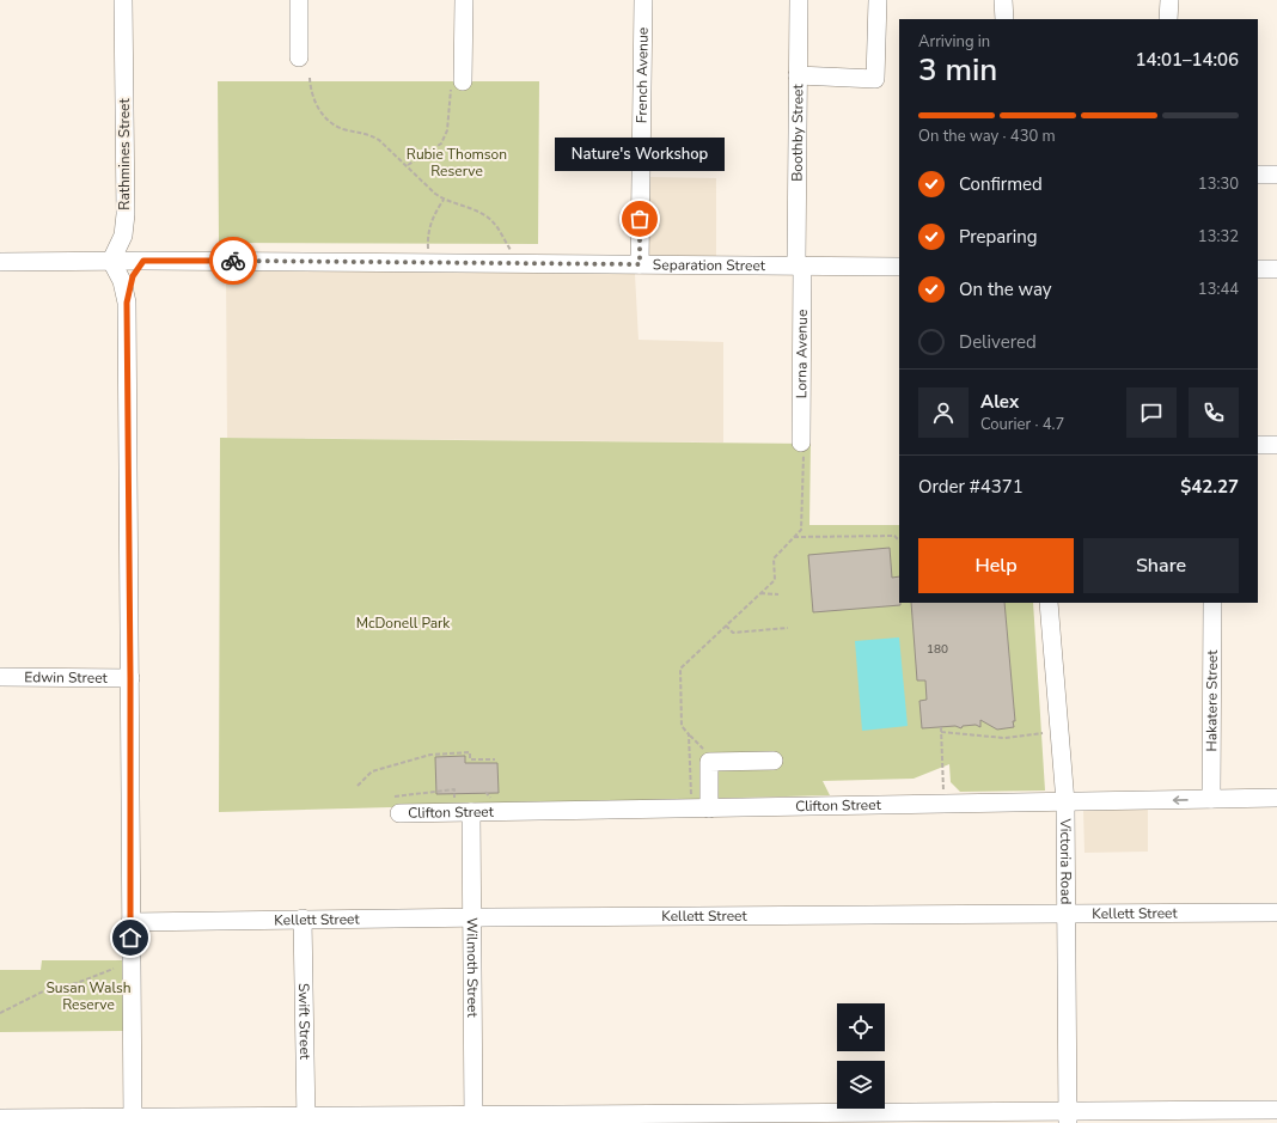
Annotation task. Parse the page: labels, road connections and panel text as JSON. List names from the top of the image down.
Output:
{
  "streets": {
    "street": [
      "French Avenue",
      "Boothby Street",
      "Rathmines Street",
      "Separation Street",
      "Lorna Avenue",
      "Edwin Street",
      "Hakatere Street",
      "Clifton Street",
      "Victoria Road",
      "Kellett Street",
      "Wilmoth Street",
      "Swift Street"
    ]
  },
  "crossings": [
    ["French Avenue", "Separation Street"],
    ["Boothby Street", "Separation Street"],
    ["Boothby Street", "Lorna Avenue"],
    ["Rathmines Street", "Separation Street"],
    ["Separation Street", "Lorna Avenue"],
    ["Hakatere Street", "Clifton Street"],
    ["Clifton Street", "Victoria Road"],
    ["Clifton Street", "Wilmoth Street"],
    ["Victoria Road", "Kellett Street"],
    ["Kellett Street", "Wilmoth Street"],
    ["Kellett Street", "Swift Street"]
  ],
  "parks": ["Rubie Thomson Reserve", "McDonell Park", "Susan Walsh Reserve"],
  "places": ["Nature's Workshop"],
  "house_numbers": ["180"],
  "page": {
    "heading": ["3 min", "Arriving in", "14:01–14:06"],
    "panel": [
      "Alex",
      "Courier · 4.7",
      "Order #4371",
      "$42.27"
    ],
    "bar": "On the way · 430 m",
    "bubble": "Nature's Workshop",
    "list": [
      ["Confirmed", "13:30"],
      ["Preparing", "13:32"],
      ["On the way", "13:44"],
      "Delivered"
    ],
    "buttons": ["Help", "Share"]
  }
}
